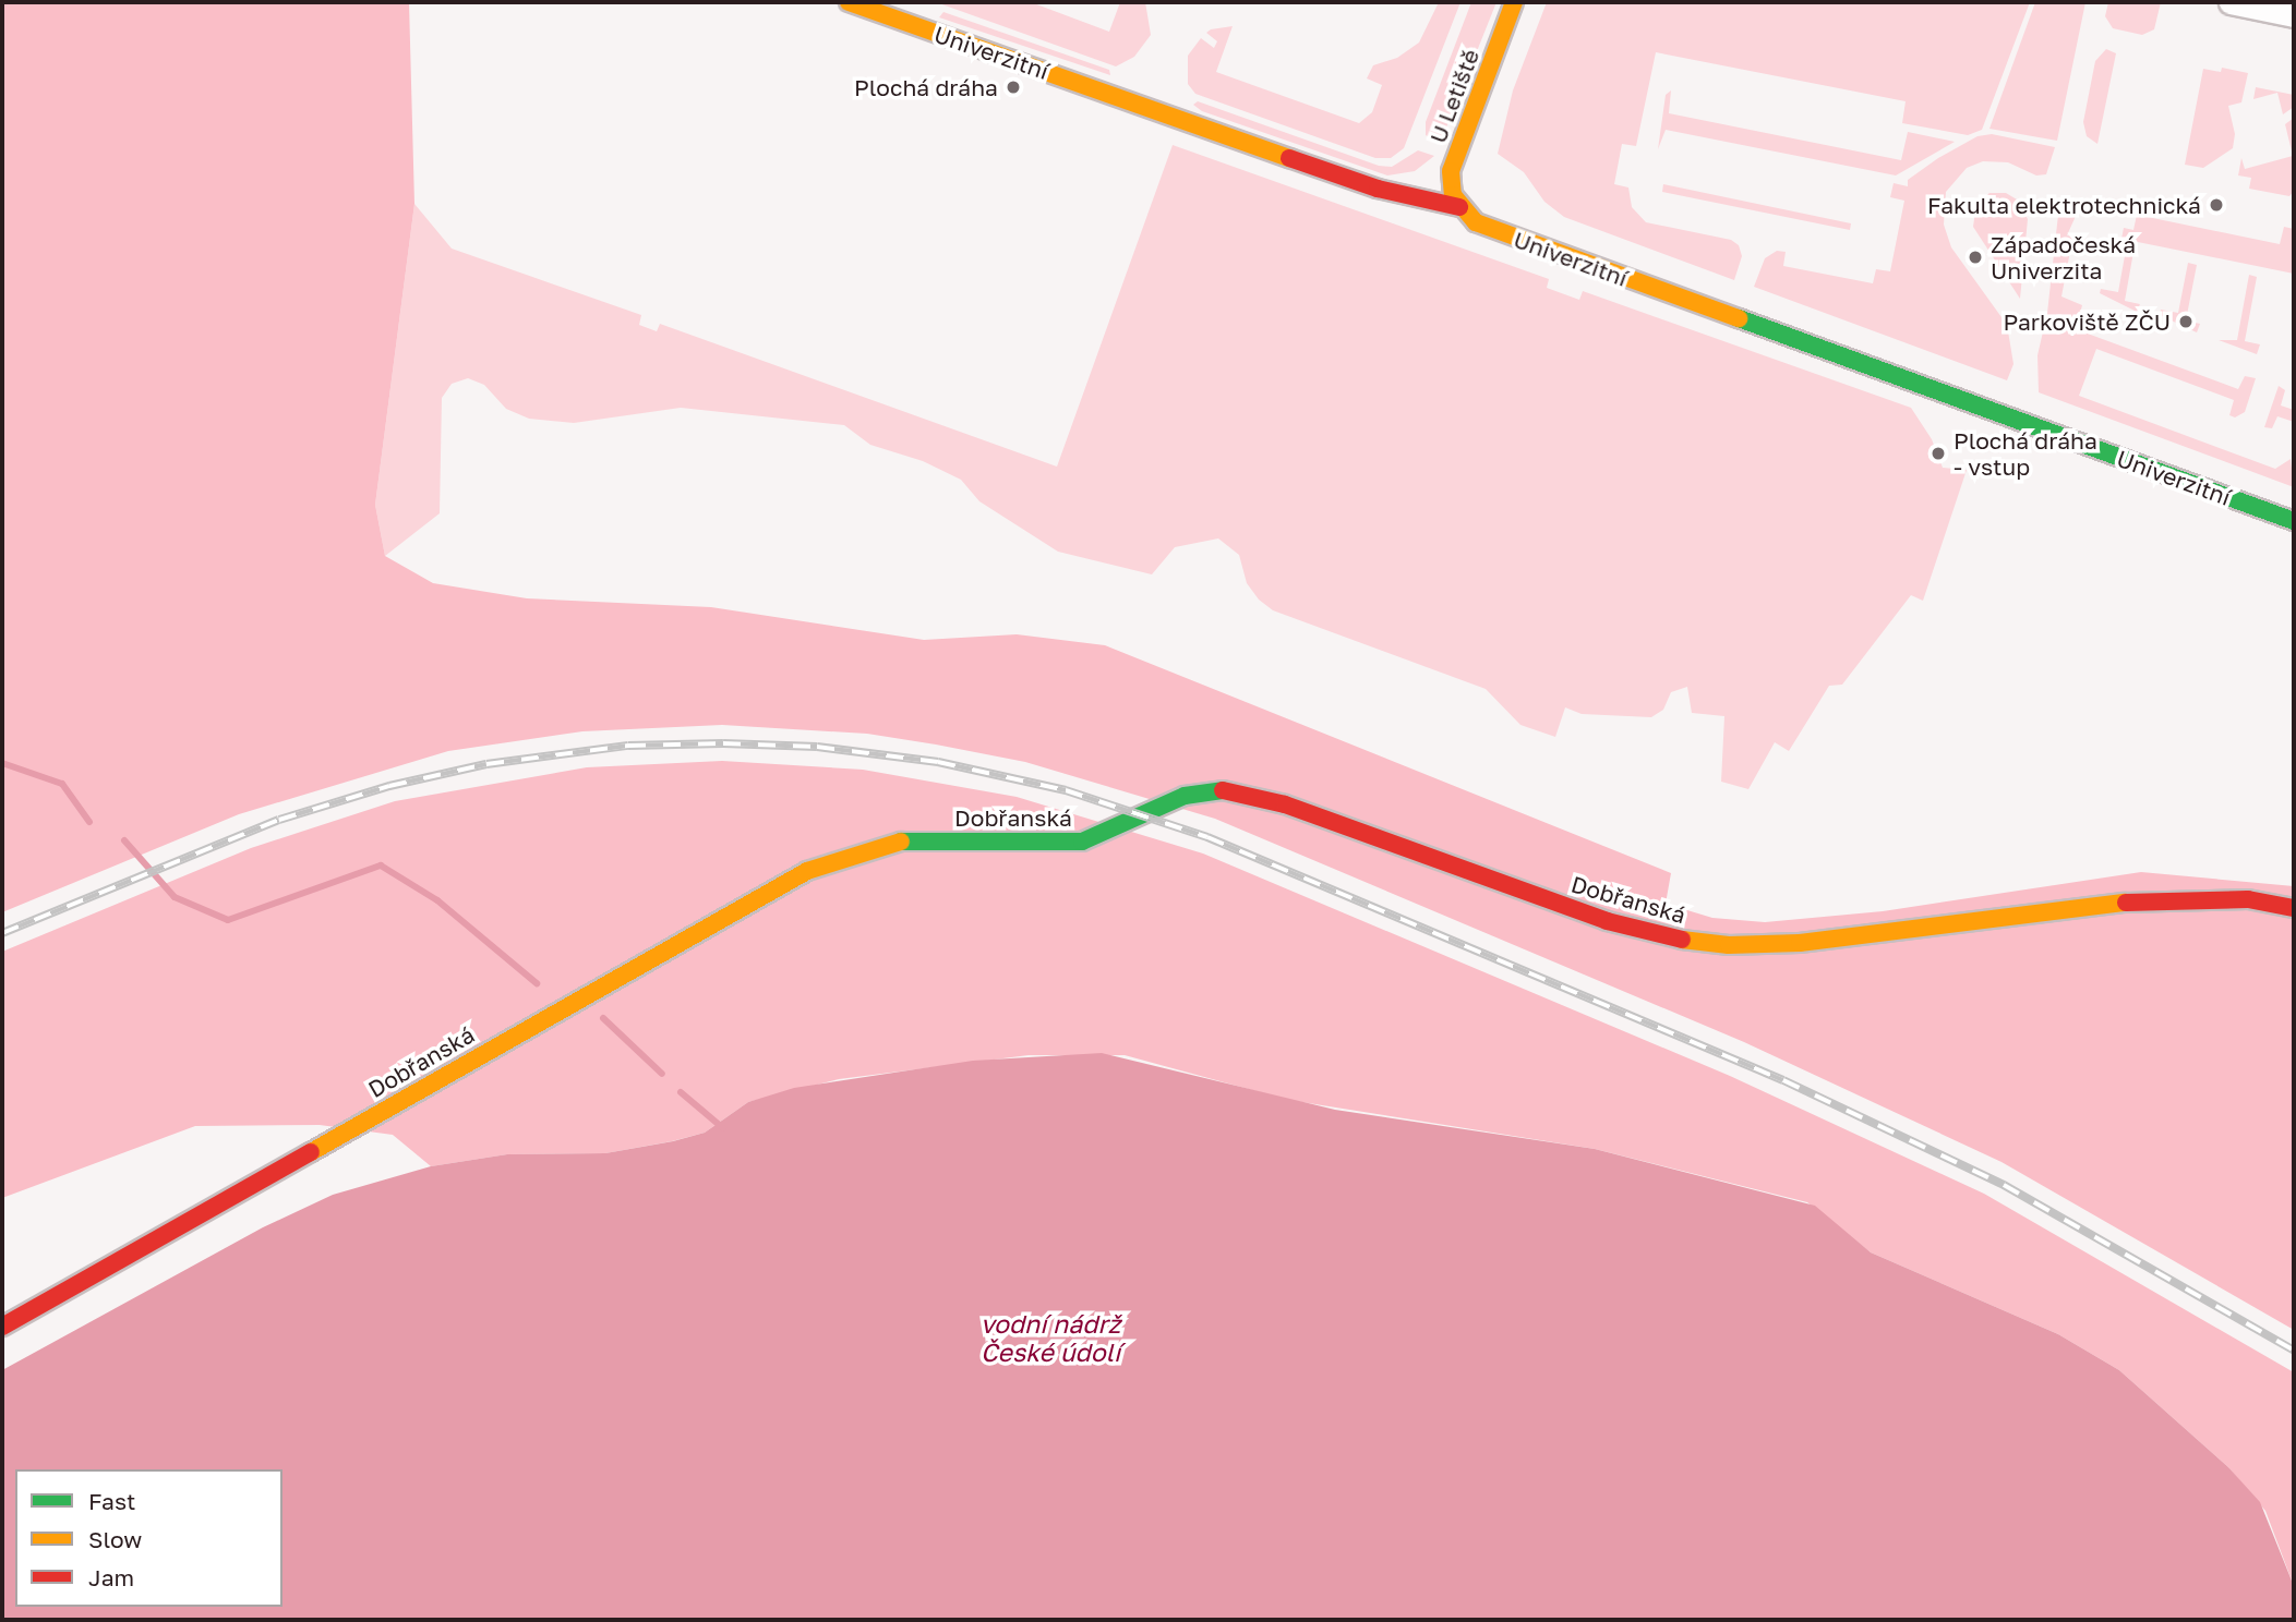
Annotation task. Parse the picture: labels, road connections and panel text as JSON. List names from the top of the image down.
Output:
{
  "streets": {
    "street": ["Univerzitní", "U Letiště", "Dobřanská"]
  },
  "crossings": [
    ["Univerzitní", "U Letiště"]
  ],
  "water": ["vodní nádrž České údolí"],
  "places": [
    "Plochá dráha",
    "Fakulta elektrotechnická",
    "Západočeská Univerzita",
    "Parkoviště ZČU",
    "Plochá dráha - vstup"
  ],
  "legend": ["Fast", "Slow", "Jam"]
}
